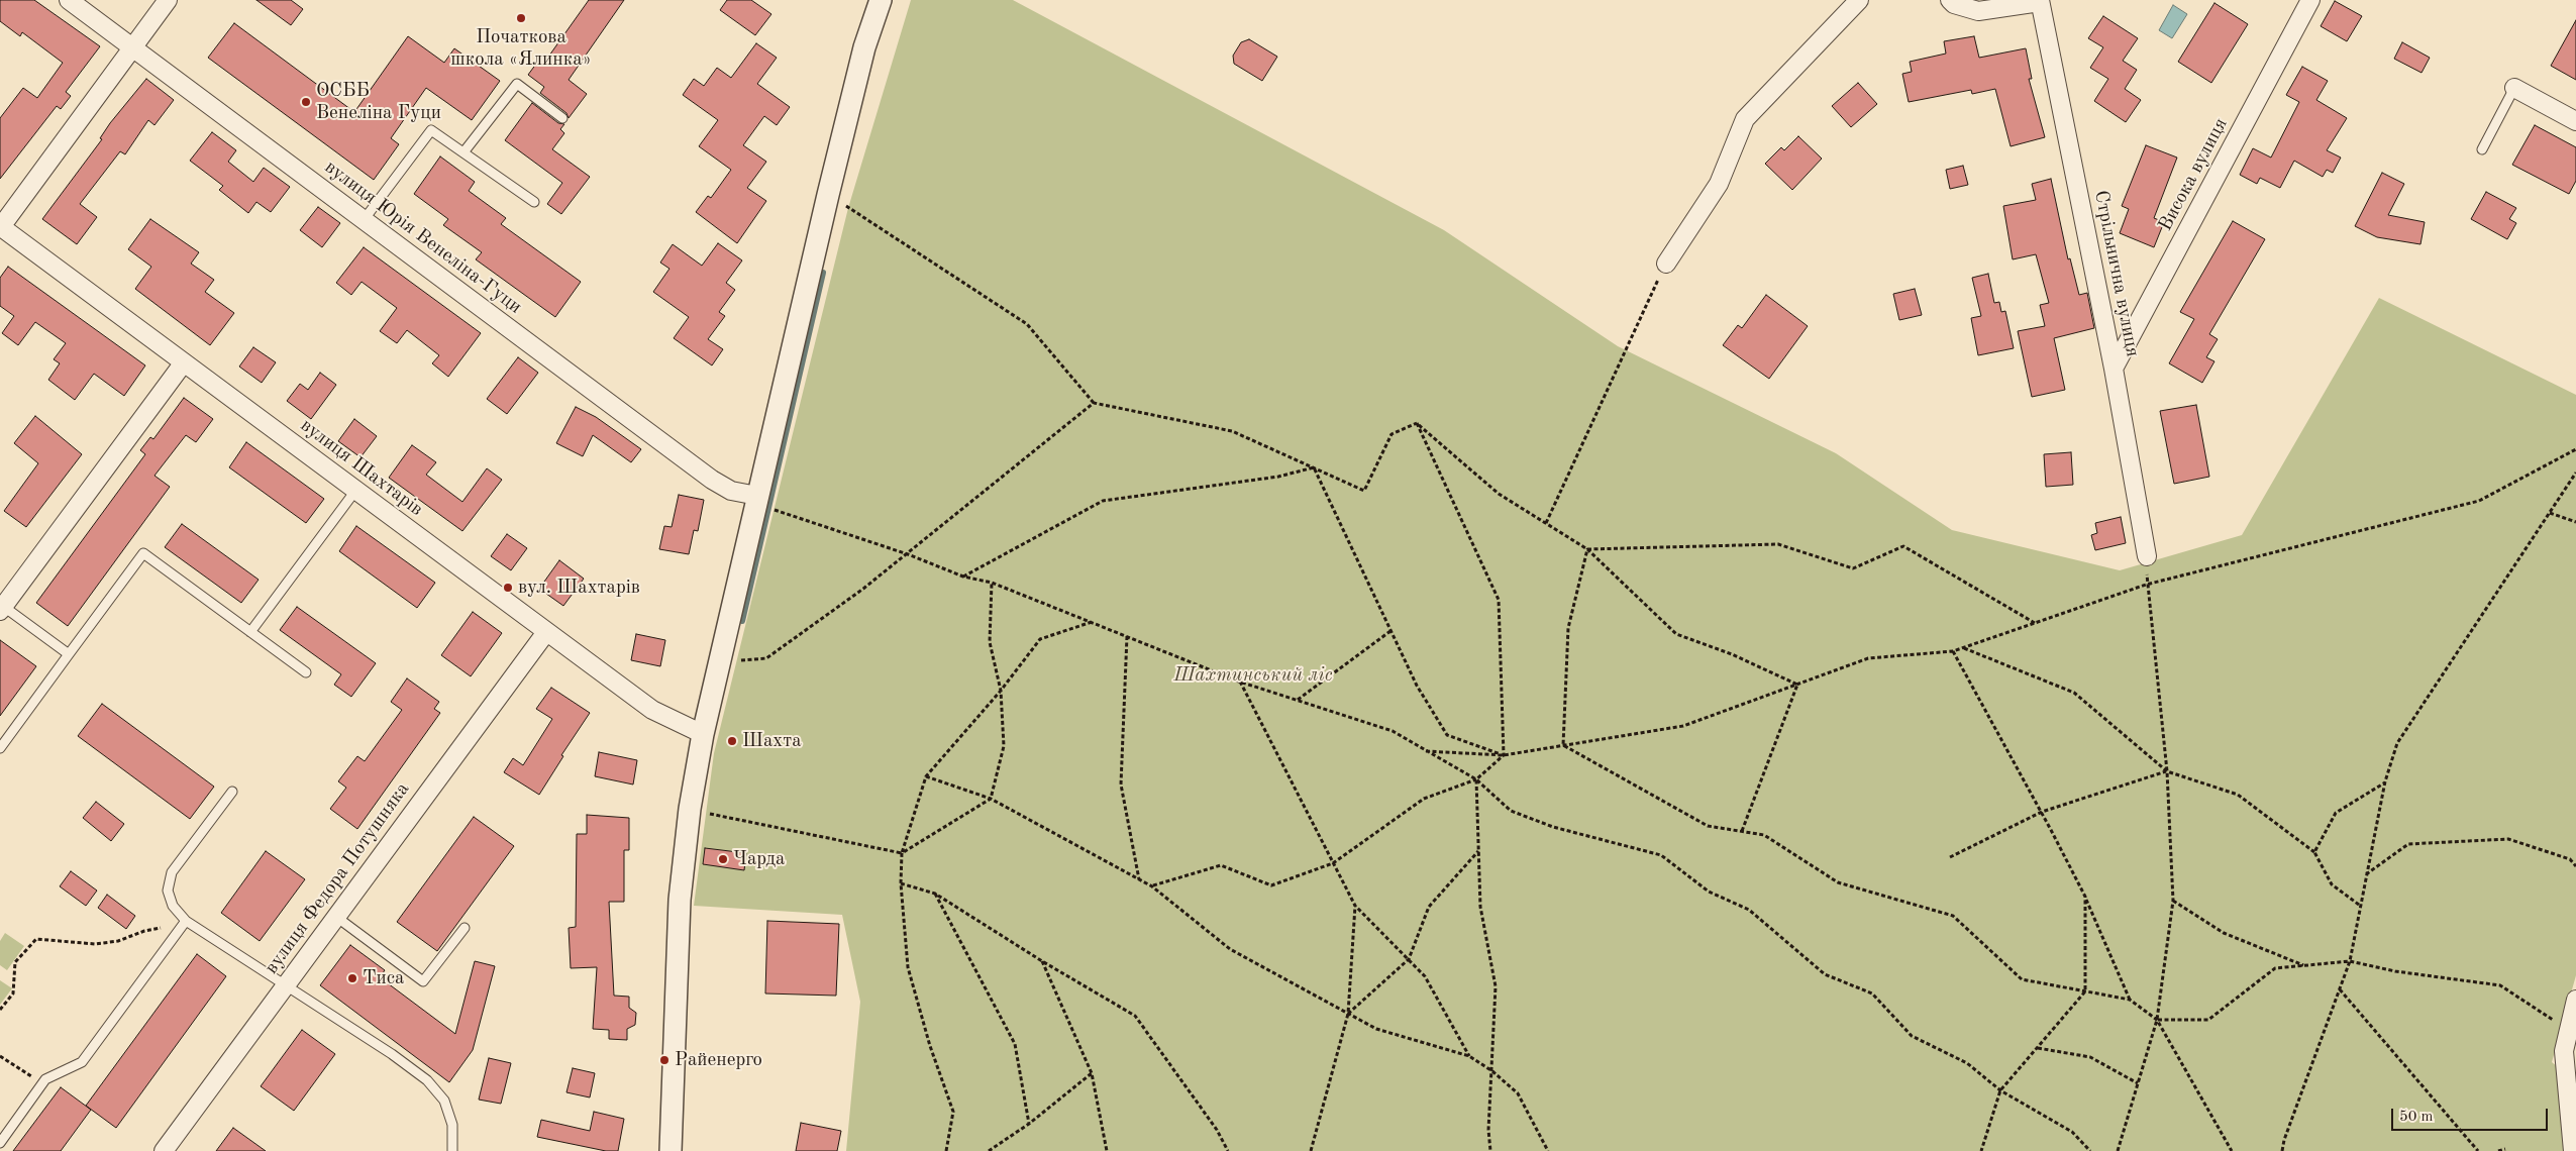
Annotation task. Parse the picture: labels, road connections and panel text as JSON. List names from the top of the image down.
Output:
{
  "streets": {
    "street": [
      "Висока вулиця",
      "вулиця Юрія Венеліна-Гуци",
      "Стрільнична вулиця",
      "вулиця Шахтарів",
      "вулиця Федора Потушняка"
    ]
  },
  "crossings": [
    ["Висока вулиця", "Стрільнична вулиця"],
    ["вулиця Шахтарів", "вулиця Федора Потушняка"]
  ],
  "parks": ["Шахтинський ліс"],
  "places": [
    "Початкова школа «Ялинка»",
    "ОСББ Венеліна Гуци",
    "вул. Шахтарів",
    "Шахта",
    "Чарда",
    "Тиса",
    "Райенерго"
  ],
  "scale_bar": "50 m"
}
